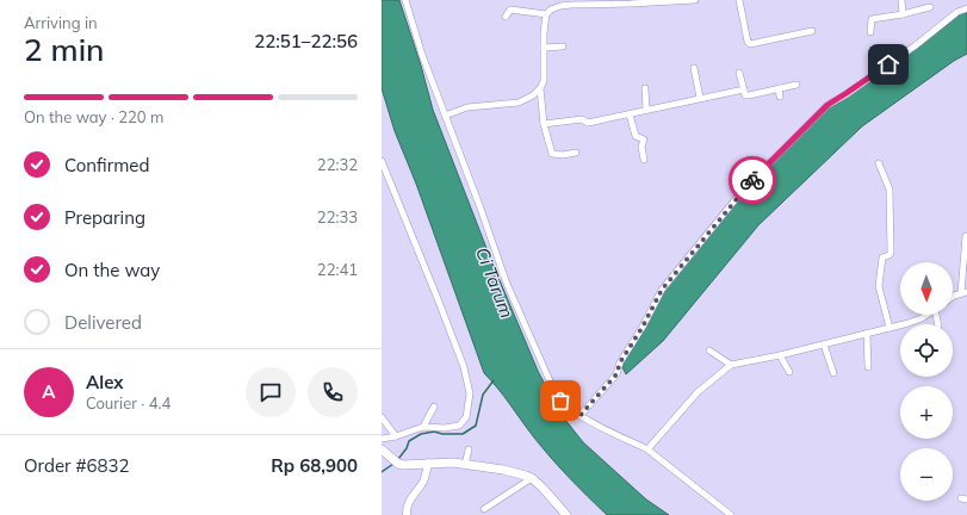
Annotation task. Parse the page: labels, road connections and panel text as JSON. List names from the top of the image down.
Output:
{
  "water": ["Ci Tarum"],
  "north": "bottom",
  "page": {
    "heading": ["2 min", "Arriving in", "22:51–22:56"],
    "panel": [
      "Alex",
      "Courier · 4.4",
      "Order #6832",
      "Rp 68,900"
    ],
    "bar": "On the way · 220 m",
    "list": [
      ["Confirmed", "22:32"],
      ["Preparing", "22:33"],
      ["On the way", "22:41"],
      "Delivered"
    ],
    "map_buttons": ["+", "−"],
    "round": "A"
  }
}
